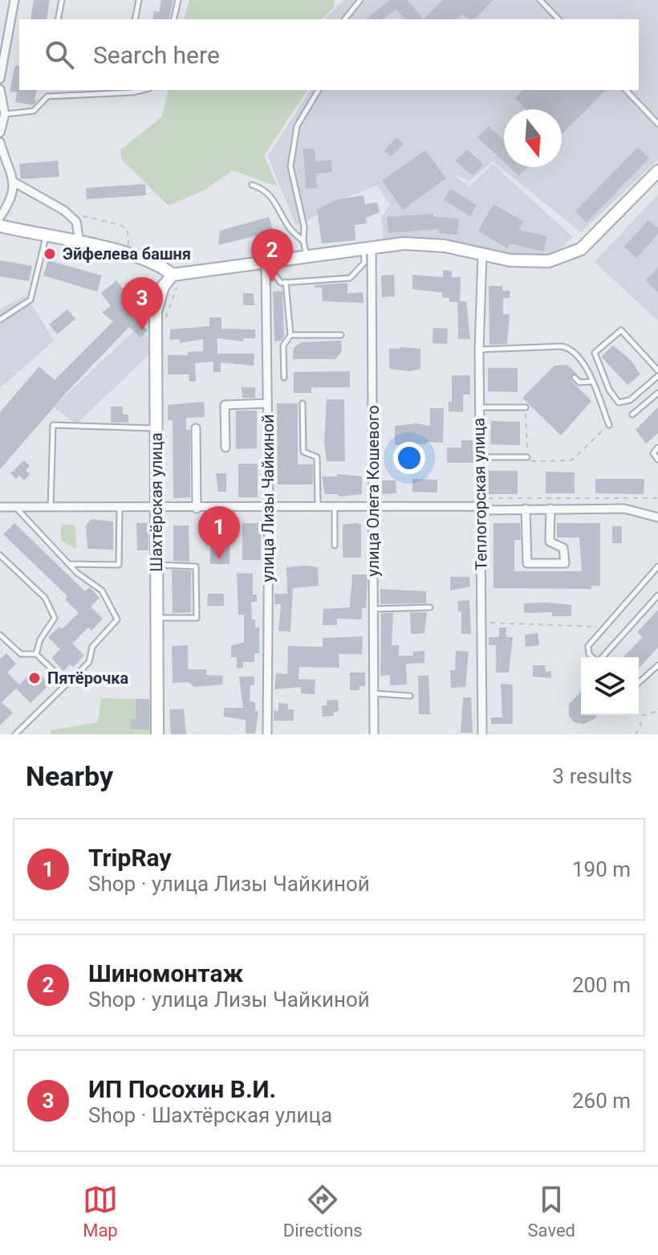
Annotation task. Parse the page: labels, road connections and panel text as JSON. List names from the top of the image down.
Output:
{
  "streets": {
    "main road": ["Шахтёрская улица"],
    "street": ["улица Олега Кошевого", "Теплогорская улица", "улица Лизы Чайкиной"]
  },
  "places": ["Эйфелева башня", "Пятёрочка"],
  "north": "bottom",
  "page": {
    "search": "Search here",
    "pins": ["2", "3", "1"],
    "heading": ["Nearby", "3 results"],
    "list": [
      {
        "mark": "1",
        "name": "TripRay",
        "note": "Shop · улица Лизы Чайкиной",
        "value": "190 m"
      },
      {
        "mark": "2",
        "name": "Шиномонтаж",
        "note": "Shop · улица Лизы Чайкиной",
        "value": "200 m"
      },
      {
        "mark": "3",
        "name": "ИП Посохин В.И.",
        "note": "Shop · Шахтёрская улица",
        "value": "260 m"
      }
    ],
    "nav": ["Map", "Directions", "Saved"]
  }
}
